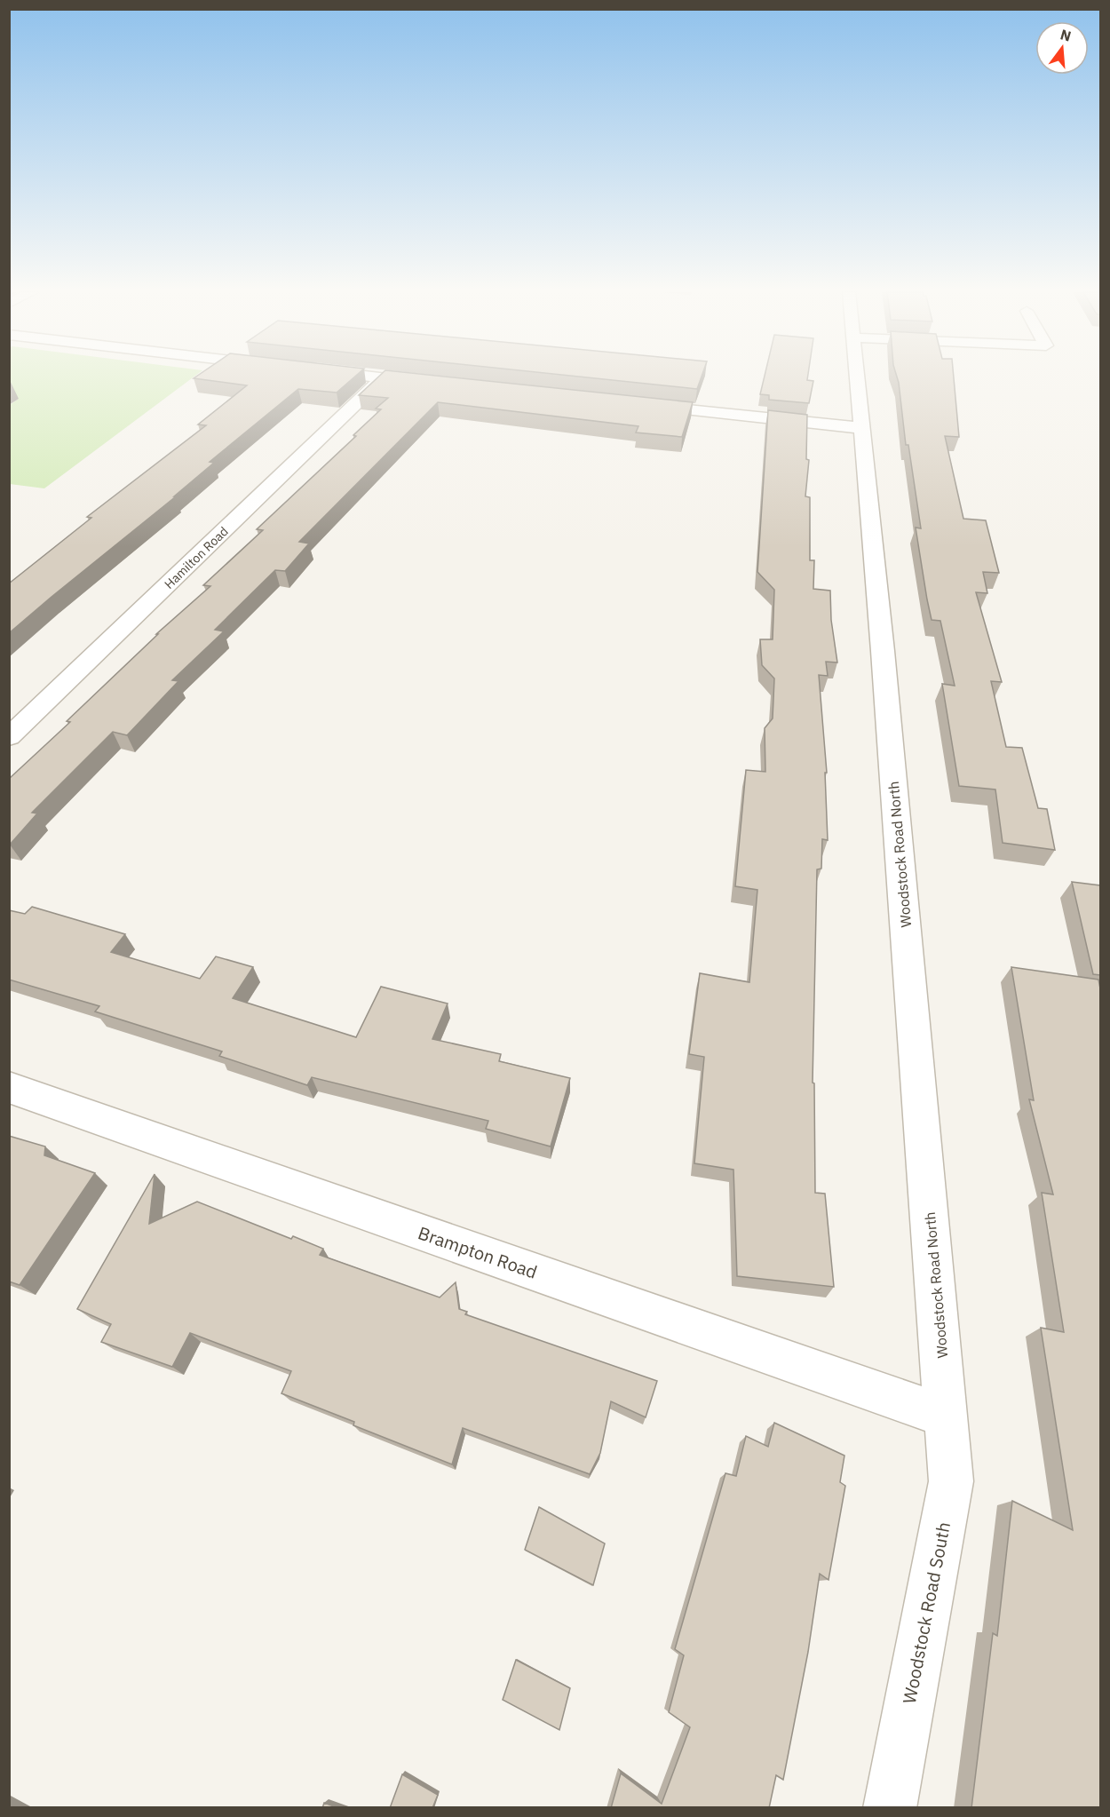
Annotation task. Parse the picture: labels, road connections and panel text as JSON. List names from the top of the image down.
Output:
{
  "streets": {
    "street": [
      "Hamilton Road",
      "Woodstock Road North",
      "Brampton Road",
      "Woodstock Road South"
    ]
  },
  "crossings": [
    ["Woodstock Road North", "Brampton Road"],
    ["Woodstock Road North", "Woodstock Road South"],
    ["Brampton Road", "Woodstock Road South"]
  ],
  "north": "top"
}
